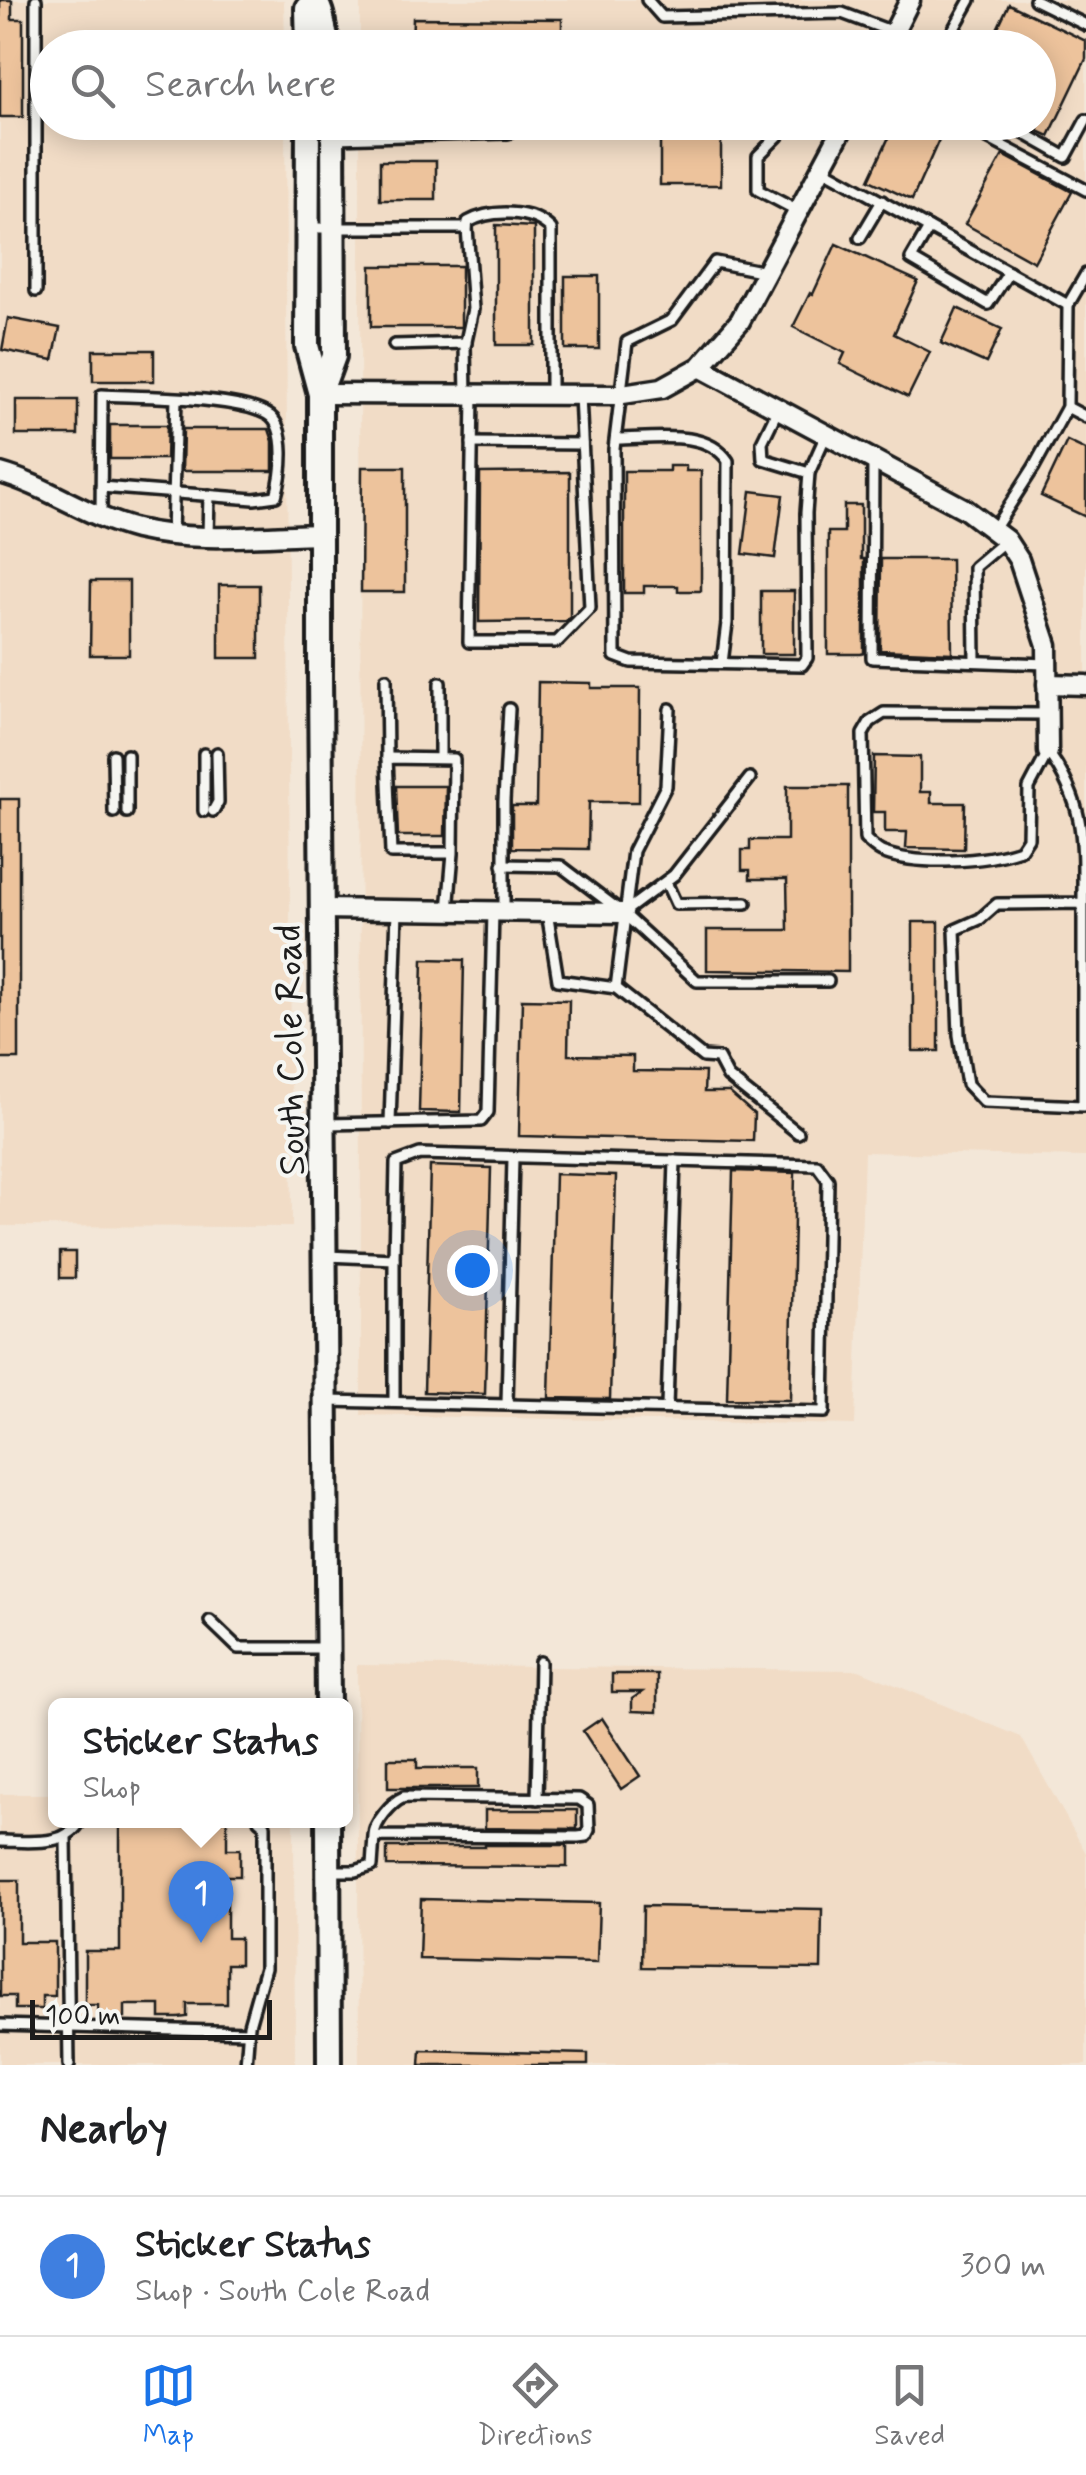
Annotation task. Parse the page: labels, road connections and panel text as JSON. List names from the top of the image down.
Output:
{
  "streets": {
    "main road": ["South Cole Road"]
  },
  "scale_bar": "100 m",
  "page": {
    "search": "Search here",
    "popup": ["Sticker Status", "Shop"],
    "pins": "1",
    "scale": "100 m",
    "heading": "Nearby",
    "list": [
      {
        "mark": "1",
        "name": "Sticker Status",
        "note": "Shop · South Cole Road",
        "value": "300 m"
      }
    ],
    "nav": ["Map", "Directions", "Saved"]
  }
}
